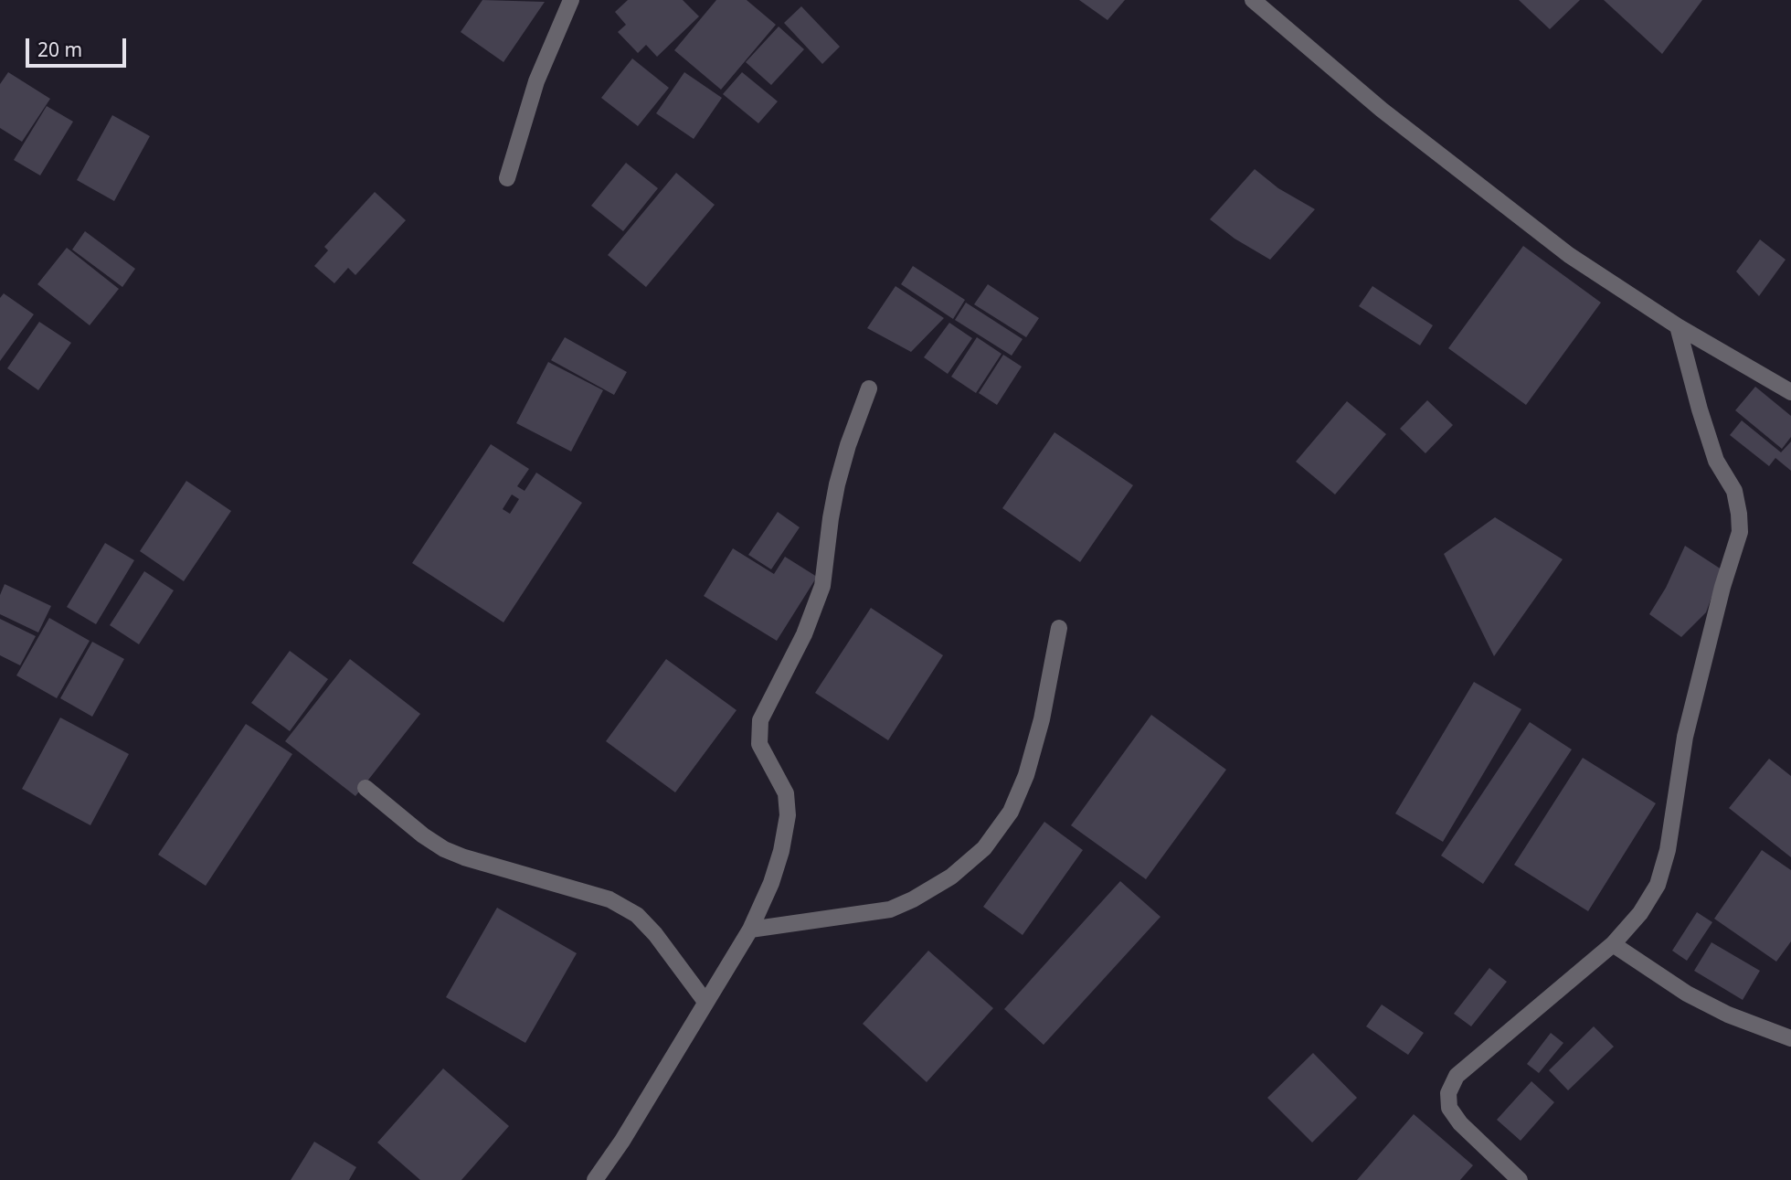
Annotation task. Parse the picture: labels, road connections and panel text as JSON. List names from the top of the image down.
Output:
{
  "scale_bar": "20 m"
}
